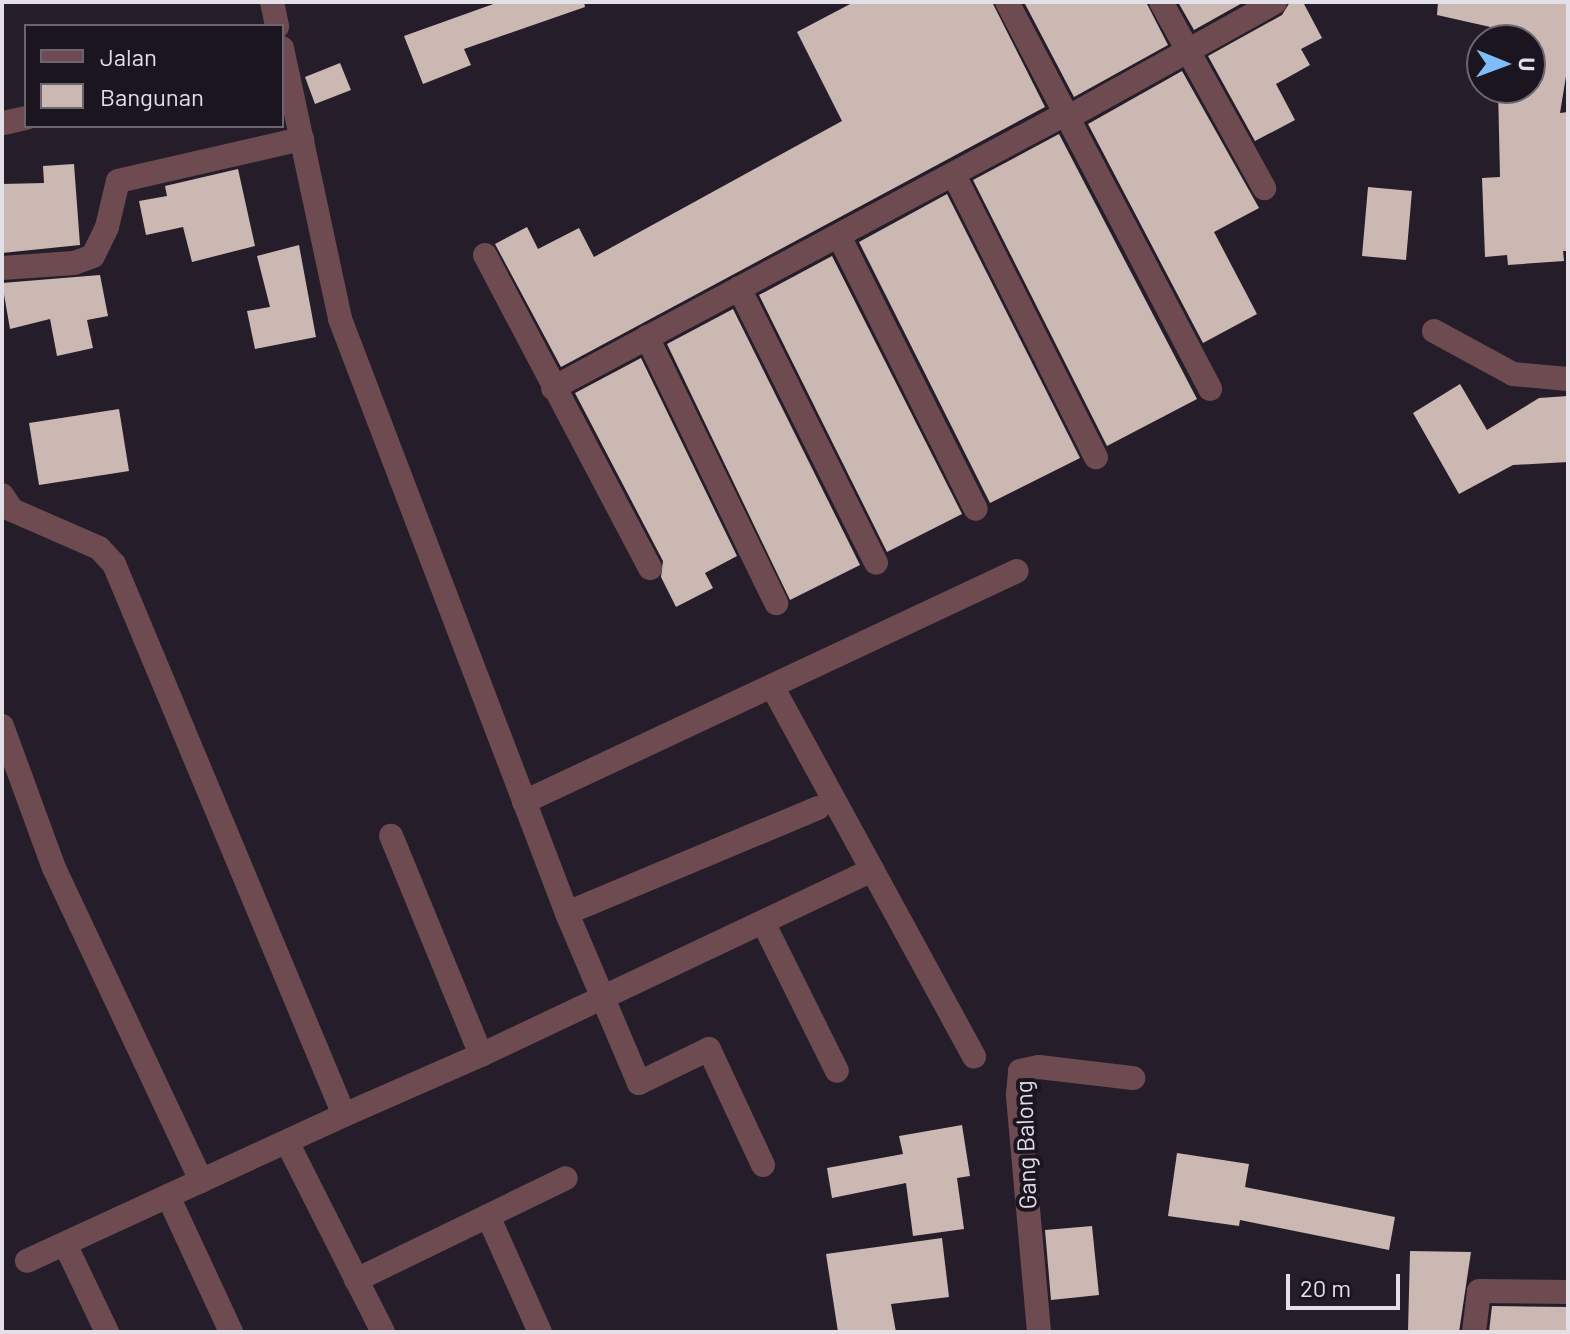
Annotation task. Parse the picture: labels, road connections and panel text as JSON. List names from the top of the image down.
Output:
{
  "streets": {
    "street": ["Gang Balong"]
  },
  "legend": ["Jalan", "Bangunan"],
  "scale_bar": "20 m",
  "north": "right"
}
